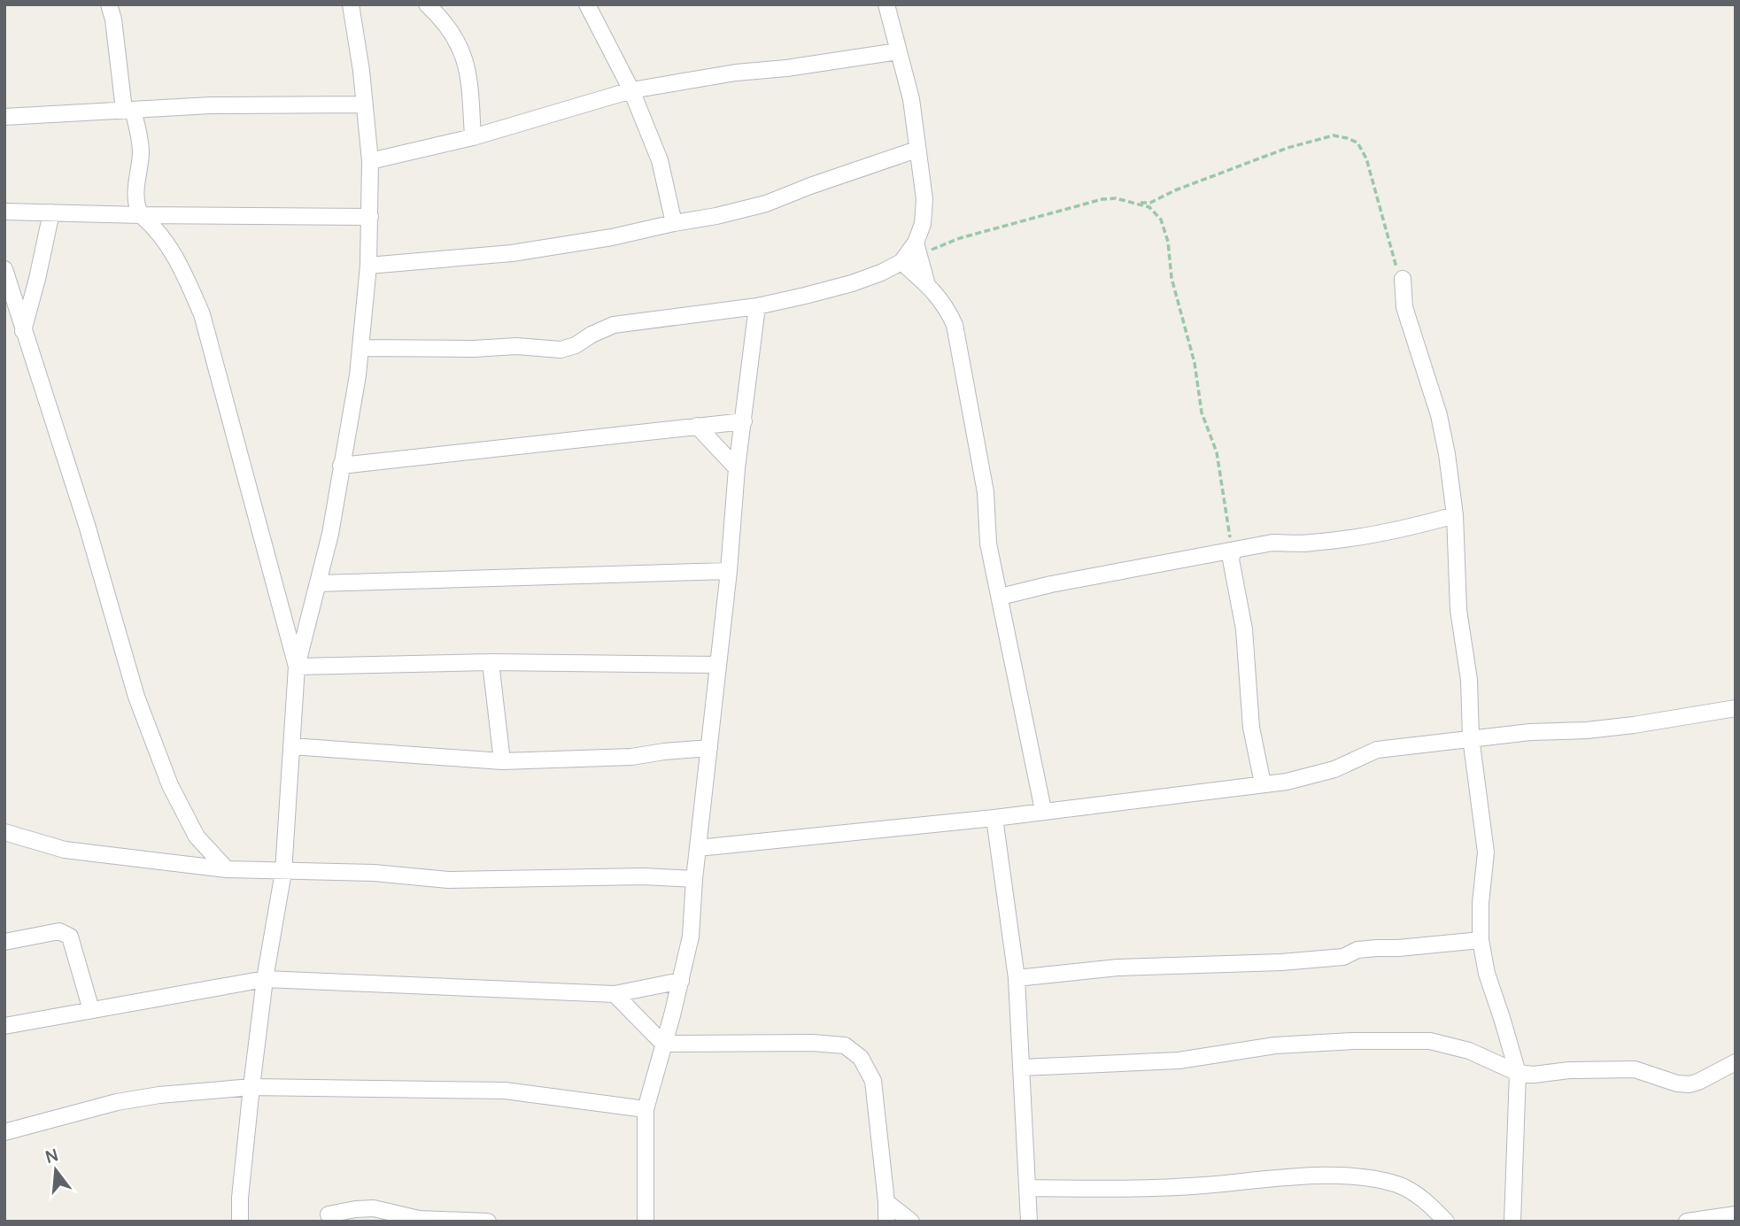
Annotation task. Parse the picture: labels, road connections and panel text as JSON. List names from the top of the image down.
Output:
{
  "north": "top"
}
